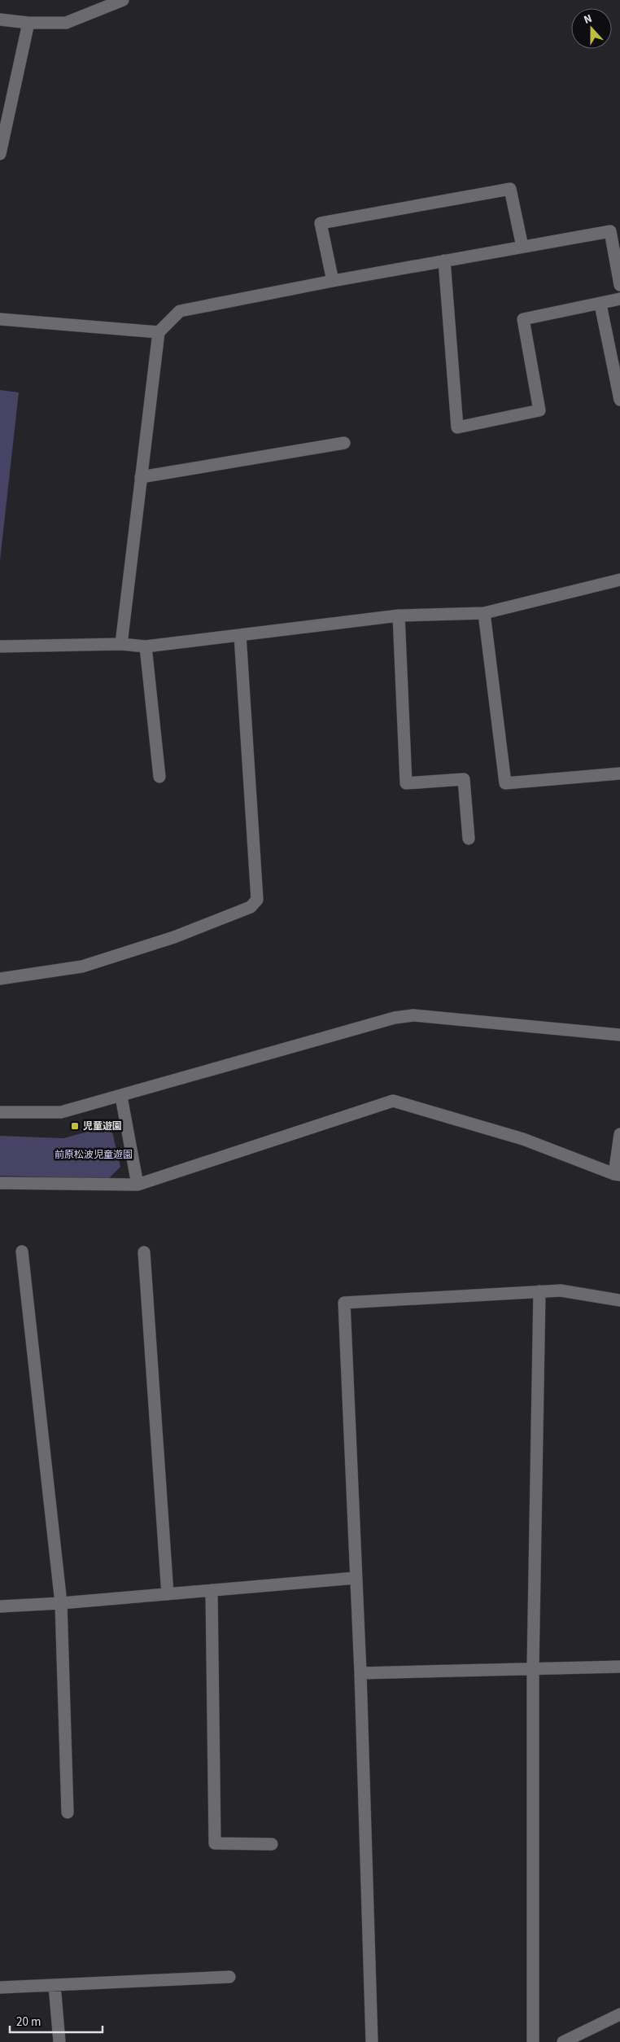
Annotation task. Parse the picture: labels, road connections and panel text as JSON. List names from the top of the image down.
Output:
{
  "parks": ["前原松波児童遊園"],
  "places": {
    "transit": ["児童遊園"]
  },
  "scale_bar": "20 m",
  "north": "top"
}
